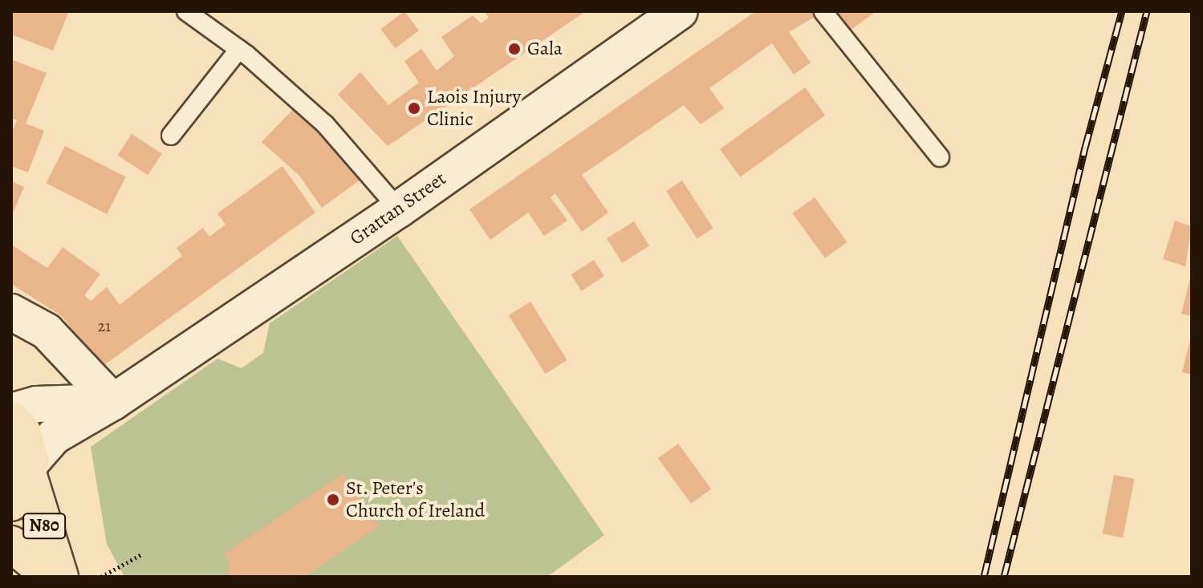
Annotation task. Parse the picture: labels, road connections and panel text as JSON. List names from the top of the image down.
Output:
{
  "streets": {
    "main road": ["Grattan Street", "N80"]
  },
  "crossings": [
    ["Grattan Street", "N80"]
  ],
  "places": ["Gala", "Laois Injury Clinic", "St. Peter's Church of Ireland"],
  "house_numbers": ["21"]
}
